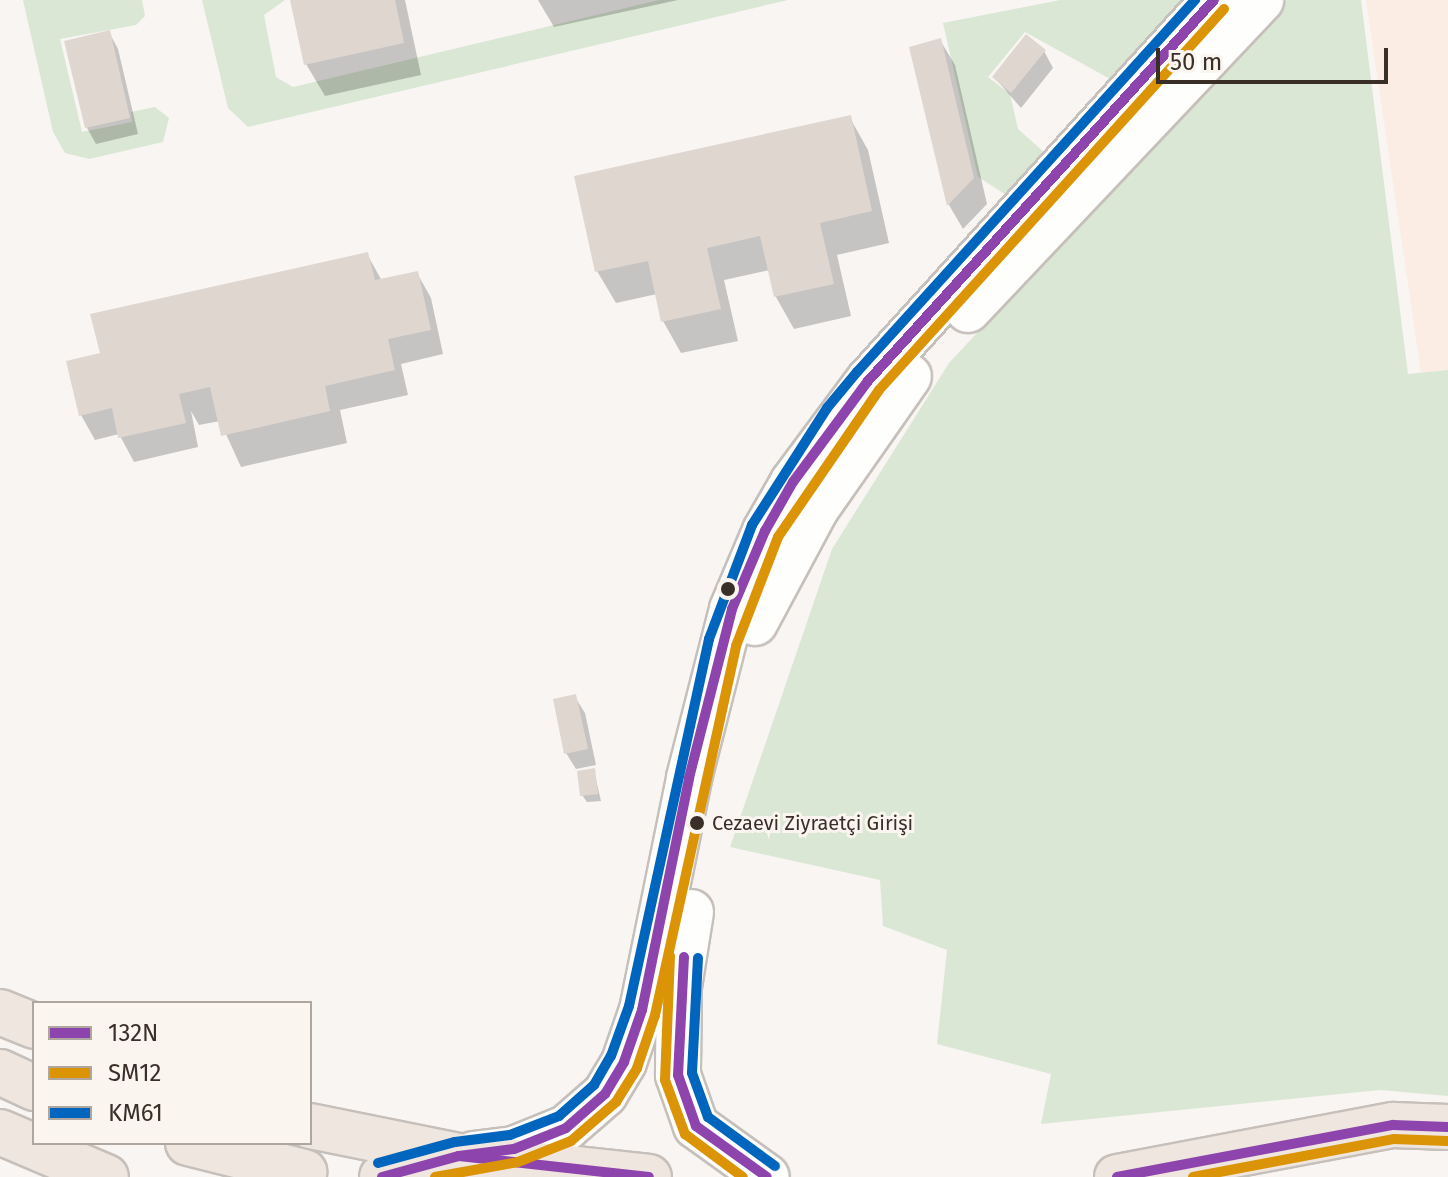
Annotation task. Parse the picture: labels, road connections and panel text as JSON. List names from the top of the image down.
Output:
{
  "places": ["Cezaevi Ziyraetçi Girişi"],
  "lines": ["transit line 132N", "transit line KM61", "transit line SM12"],
  "legend": ["132N", "SM12", "KM61"],
  "scale_bar": "50 m"
}
